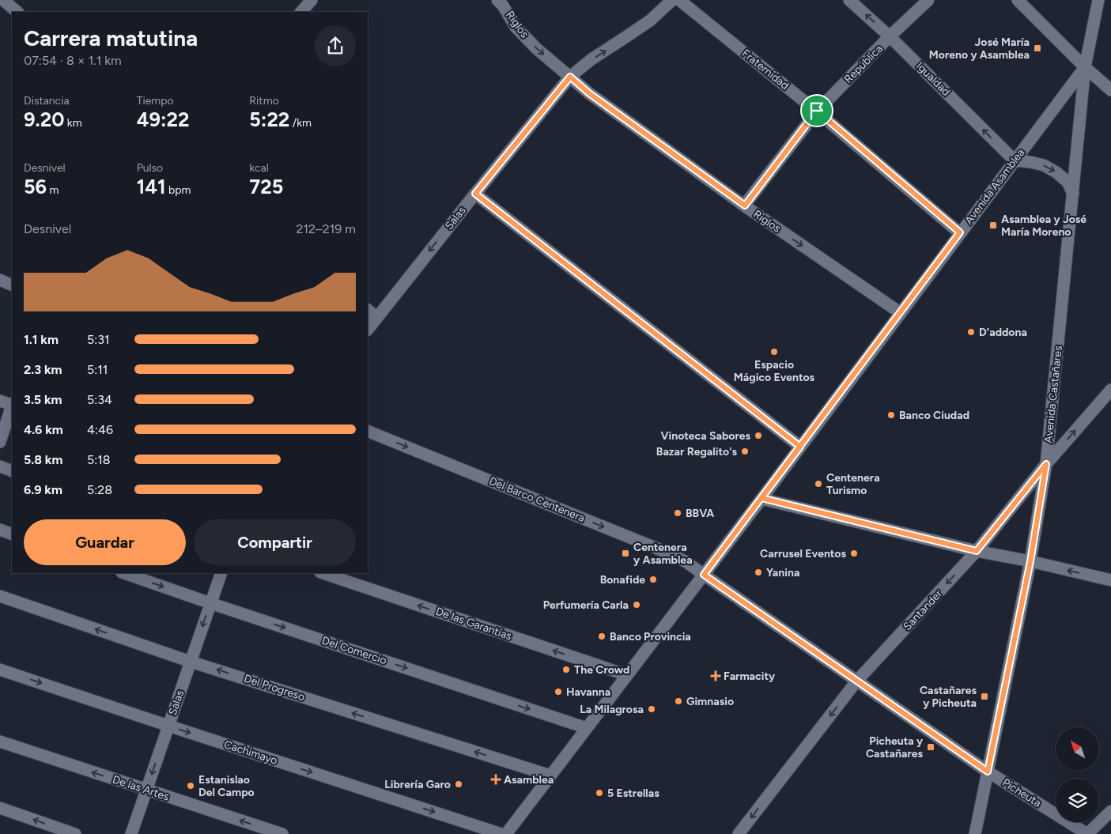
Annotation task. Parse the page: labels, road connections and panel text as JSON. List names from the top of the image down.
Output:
{
  "streets": {
    "street": [
      "Riglos",
      "República",
      "Fraternidad",
      "Igualdad",
      "Avenida Asamblea",
      "Salas",
      "Avenida Castañares",
      "Del Barco Centenera",
      "Santander",
      "De las Garantías",
      "Del Comercio",
      "Del Progreso",
      "Cachimayo",
      "De las Artes",
      "Picheuta"
    ]
  },
  "crossings": [
    ["Riglos", "República"],
    ["Riglos", "Avenida Asamblea"],
    ["Riglos", "Salas"],
    ["República", "Fraternidad"],
    ["República", "Igualdad"],
    ["Fraternidad", "Avenida Asamblea"],
    ["Igualdad", "Avenida Asamblea"],
    ["Avenida Asamblea", "Avenida Castañares"],
    ["Avenida Asamblea", "Del Barco Centenera"],
    ["Avenida Asamblea", "De las Garantías"],
    ["Avenida Asamblea", "Del Comercio"],
    ["Avenida Asamblea", "Del Progreso"],
    ["Avenida Asamblea", "Picheuta"],
    ["Salas", "Del Comercio"],
    ["Salas", "Del Progreso"],
    ["Salas", "Cachimayo"],
    ["Salas", "De las Artes"],
    ["Avenida Castañares", "Santander"],
    ["Avenida Castañares", "Picheuta"],
    ["Del Barco Centenera", "Picheuta"],
    ["Santander", "Picheuta"]
  ],
  "one_way": [
    "Riglos",
    "Igualdad",
    "Del Barco Centenera",
    "De las Garantías",
    "Del Comercio",
    "Del Progreso",
    "Cachimayo",
    "De las Artes"
  ],
  "places": {
    "transit": [
      "José María Moreno y Asamblea",
      "Asamblea y José María Moreno",
      "Centenera y Asamblea",
      "Castañares y Picheuta",
      "Picheuta y Castañares"
    ],
    "other": [
      "D'addona",
      "Espacio Mágico Eventos",
      "Banco Ciudad",
      "Vinoteca Sabores",
      "Bazar Regalito's",
      "Centenera Turismo",
      "BBVA",
      "Carrusel Eventos",
      "Yanina",
      "Bonafide",
      "Perfumería Carla",
      "Banco Provincia",
      "The Crowd",
      "Havanna",
      "Gimnasio",
      "La Milagrosa",
      "Librería Garo",
      "Estanislao Del Campo",
      "5 Estrellas"
    ],
    "health": ["Farmacity", "Asamblea"]
  },
  "north": "top left",
  "page": {
    "heading": ["Carrera matutina", "07:54 · 8 × 1.1 km"],
    "stats": [
      ["Distancia", "9.20 km"],
      ["Tiempo", "49:22"],
      ["Ritmo", "5:22 /km"],
      ["Desnivel", "56 m"],
      ["Pulso", "141 bpm"],
      ["kcal", "725"]
    ],
    "chart": ["Desnivel", "212–219 m"],
    "list": [
      {
        "name": "1.1 km",
        "note": "5:31"
      },
      {
        "name": "2.3 km",
        "note": "5:11"
      },
      {
        "name": "3.5 km",
        "note": "5:34"
      },
      {
        "name": "4.6 km",
        "note": "4:46"
      },
      {
        "name": "5.8 km",
        "note": "5:18"
      },
      {
        "name": "6.9 km",
        "note": "5:28"
      }
    ],
    "buttons": ["Guardar", "Compartir"]
  }
}
